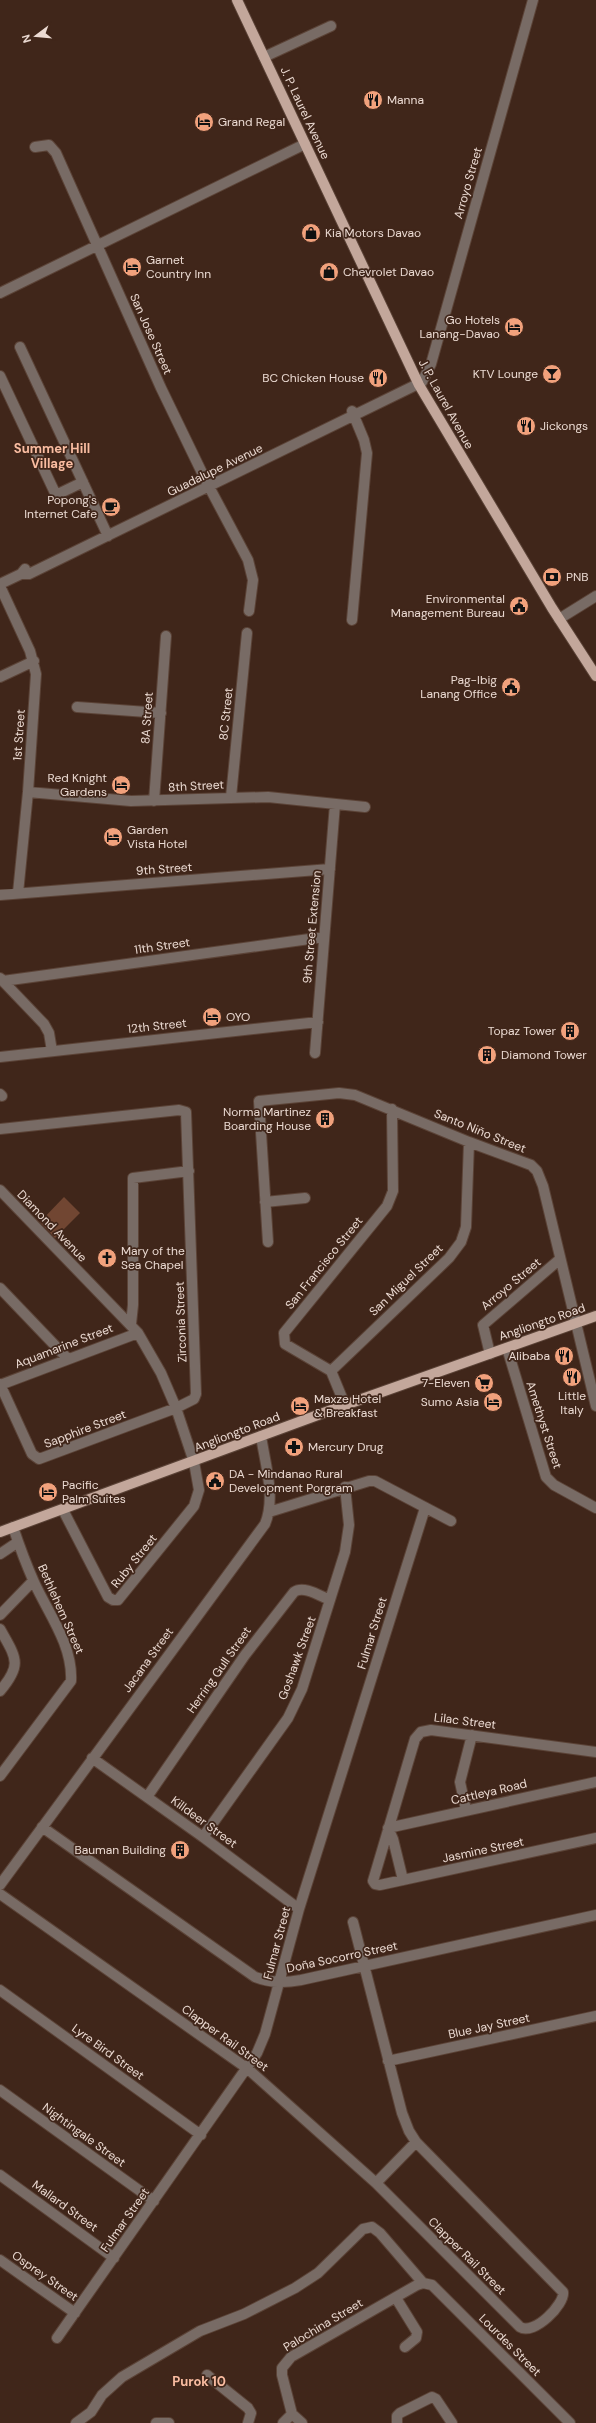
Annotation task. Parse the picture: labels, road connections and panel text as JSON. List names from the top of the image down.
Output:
{
  "streets": {
    "main road": ["J. P. Laurel Avenue", "Angliongto Road"],
    "street": [
      "Arroyo Street",
      "San Jose Street",
      "Guadalupe Avenue",
      "8C Street",
      "8A Street",
      "1st Street",
      "8th Street",
      "9th Street",
      "9th Street Extension",
      "11th Street",
      "12th Street",
      "Santo Niño Street",
      "Diamond Avenue",
      "San Francisco Street",
      "San Miguel Street",
      "Zirconia Street",
      "Aquamarine Street",
      "Amethyst Street",
      "Sapphire Street",
      "Ruby Street",
      "Bethlehem Street",
      "Fulmar Street",
      "Goshawk Street",
      "Jacana Street",
      "Herring Gull Street",
      "Lilac Street",
      "Cattleya Road",
      "Killdeer Street",
      "Jasmine Street",
      "Doña Socorro Street",
      "Blue Jay Street",
      "Clapper Rail Street",
      "Lyre Bird Street",
      "Nightingale Street",
      "Mallard Street",
      "Osprey Street",
      "Palochina Street",
      "Lourdes Street"
    ]
  },
  "crossings": [
    ["J. P. Laurel Avenue", "Arroyo Street"],
    ["J. P. Laurel Avenue", "Guadalupe Avenue"],
    ["Arroyo Street", "Guadalupe Avenue"],
    ["Arroyo Street", "Santo Niño Street"],
    ["Arroyo Street", "Angliongto Road"],
    ["San Jose Street", "Guadalupe Avenue"],
    ["Guadalupe Avenue", "1st Street"],
    ["8C Street", "8th Street"],
    ["8A Street", "8th Street"],
    ["1st Street", "8th Street"],
    ["1st Street", "9th Street"],
    ["8th Street", "9th Street Extension"],
    ["9th Street", "9th Street Extension"],
    ["9th Street Extension", "11th Street"],
    ["9th Street Extension", "12th Street"],
    ["Santo Niño Street", "San Francisco Street"],
    ["Santo Niño Street", "San Miguel Street"],
    ["Santo Niño Street", "Angliongto Road"],
    ["Diamond Avenue", "Zirconia Street"],
    ["Diamond Avenue", "Angliongto Road"],
    ["Diamond Avenue", "Aquamarine Street"],
    ["Diamond Avenue", "Sapphire Street"],
    ["Diamond Avenue", "Ruby Street"],
    ["San Francisco Street", "San Miguel Street"],
    ["Zirconia Street", "Sapphire Street"],
    ["Angliongto Road", "Amethyst Street"],
    ["Angliongto Road", "Ruby Street"],
    ["Angliongto Road", "Bethlehem Street"],
    ["Aquamarine Street", "Sapphire Street"],
    ["Fulmar Street", "Killdeer Street"],
    ["Fulmar Street", "Doña Socorro Street"],
    ["Fulmar Street", "Clapper Rail Street"],
    ["Fulmar Street", "Lyre Bird Street"],
    ["Fulmar Street", "Nightingale Street"],
    ["Fulmar Street", "Mallard Street"],
    ["Fulmar Street", "Osprey Street"],
    ["Goshawk Street", "Herring Gull Street"],
    ["Goshawk Street", "Killdeer Street"],
    ["Jacana Street", "Killdeer Street"],
    ["Jacana Street", "Doña Socorro Street"],
    ["Herring Gull Street", "Killdeer Street"],
    ["Lilac Street", "Cattleya Road"],
    ["Lilac Street", "Jasmine Street"],
    ["Doña Socorro Street", "Clapper Rail Street"],
    ["Blue Jay Street", "Clapper Rail Street"],
    ["Palochina Street", "Lourdes Street"]
  ],
  "districts": ["Summer Hill Village", "Purok 10"],
  "places": {
    "restaurant": [
      "Manna",
      "BC Chicken House",
      "Jickongs",
      "Alibaba",
      "Little Italy"
    ],
    "hotel": [
      "Grand Regal",
      "Garnet Country Inn",
      "Go Hotels Lanang-Davao",
      "Red Knight Gardens",
      "Garden Vista Hotel",
      "OYO",
      "Sumo Asia",
      "Maxze Hotel & Breakfast",
      "Pacific Palm Suites"
    ],
    "shop": ["Kia Motors Davao", "Chevrolet Davao"],
    "bar": ["KTV Lounge"],
    "cafe": ["Popong's Internet Cafe"],
    "bank": ["PNB"],
    "public building": ["Environmental Management Bureau", "Pag-Ibig Lanang Office", "DA - Mindanao Rural Development Porgram"],
    "building": [
      "Topaz Tower",
      "Diamond Tower",
      "Norma Martinez Boarding House",
      "Bauman Building"
    ],
    "church": ["Mary of the Sea Chapel"],
    "supermarket": ["7-Eleven"],
    "pharmacy": ["Mercury Drug"]
  },
  "north": "left"
}
